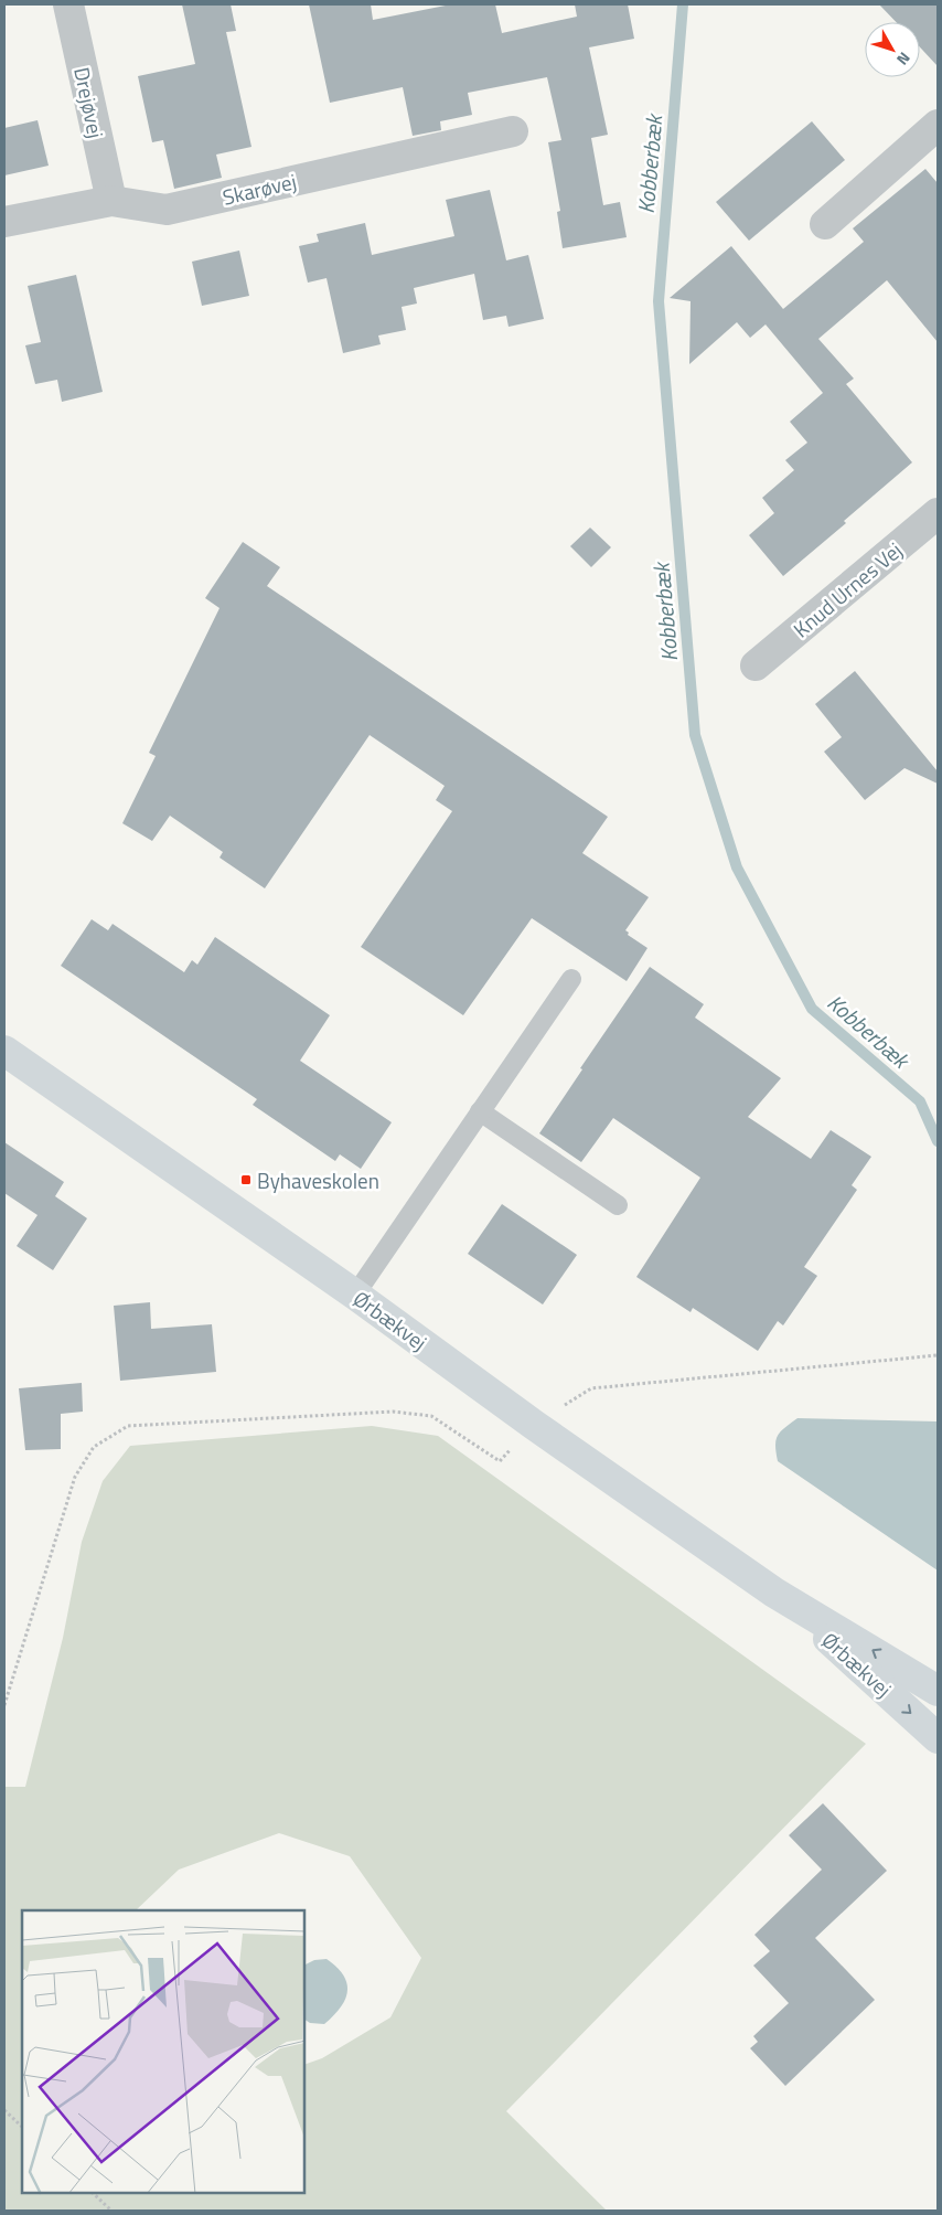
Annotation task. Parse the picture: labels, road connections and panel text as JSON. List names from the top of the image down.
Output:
{
  "streets": {
    "street": [
      "Drejøvej",
      "Skarøvej",
      "Knud Urnes Vej",
      "Ørbækvej"
    ]
  },
  "crossings": [
    ["Drejøvej", "Skarøvej"]
  ],
  "water": ["Kobberbæk"],
  "places": {
    "transit": ["Byhaveskolen"]
  },
  "north": "bottom right"
}
